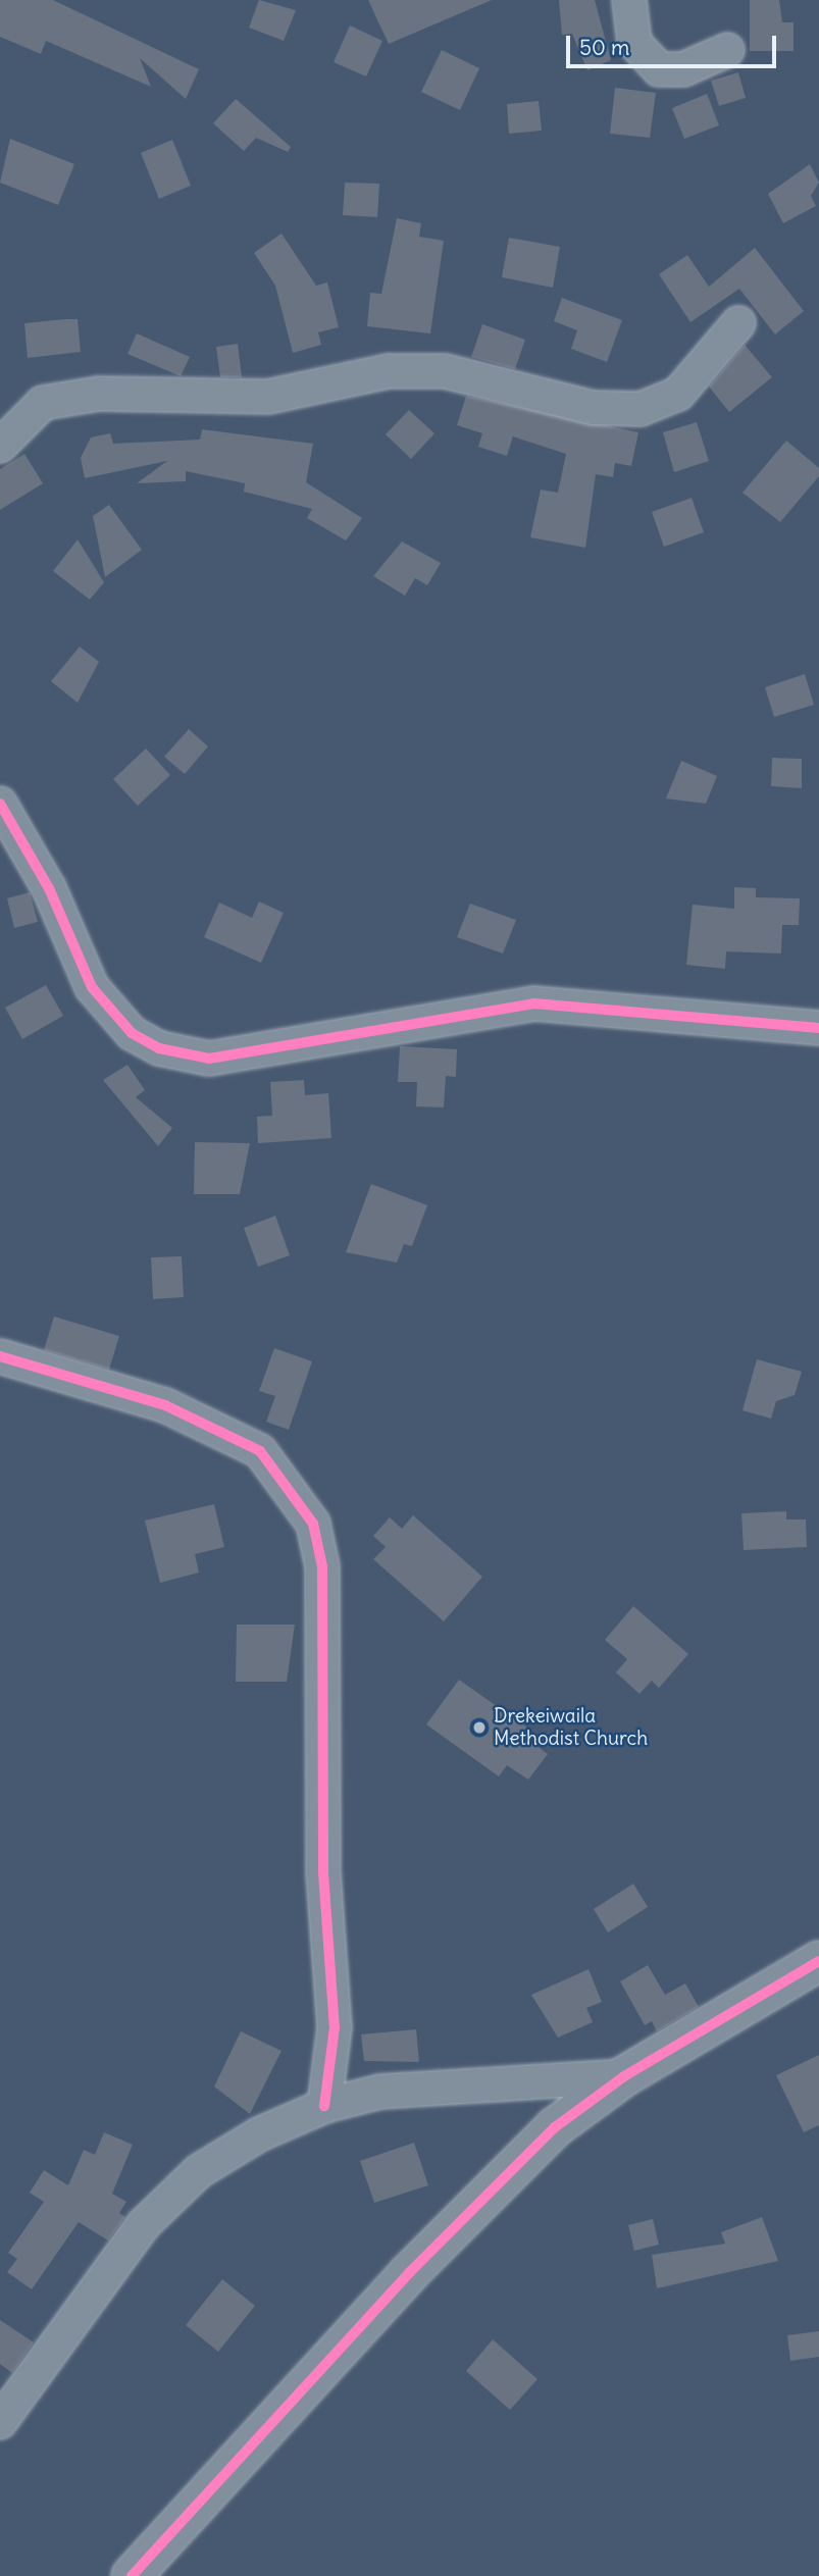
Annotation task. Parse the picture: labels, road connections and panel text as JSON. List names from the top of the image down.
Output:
{
  "places": ["Drekeiwaila Methodist Church"],
  "scale_bar": "50 m"
}
